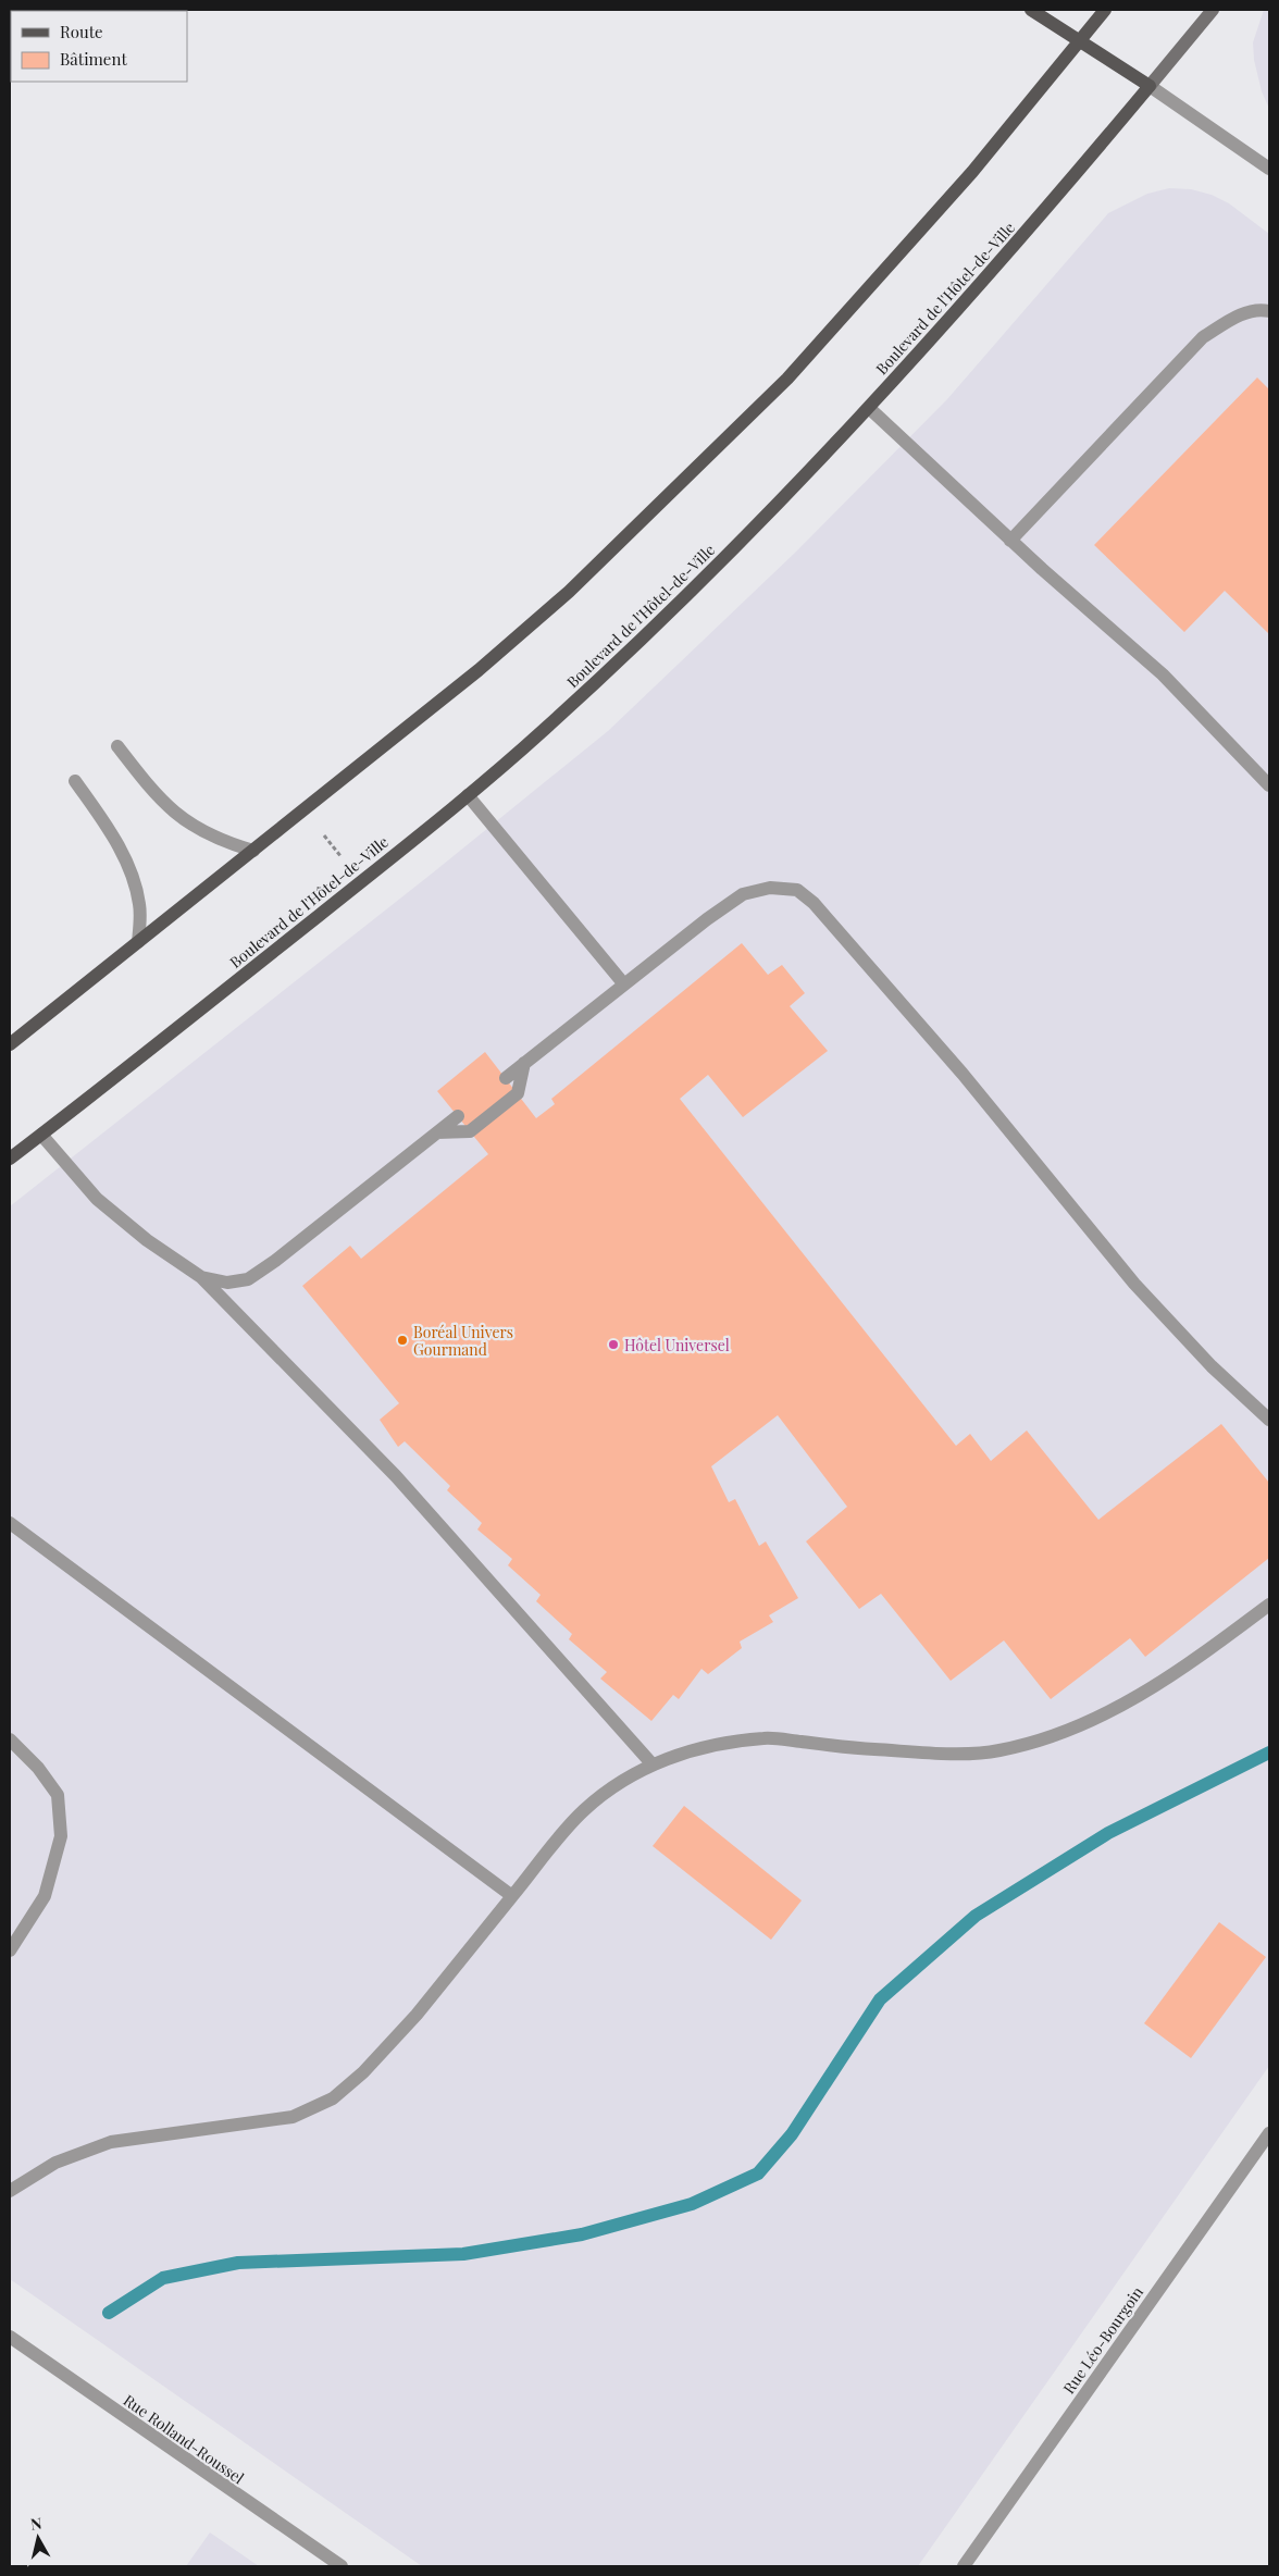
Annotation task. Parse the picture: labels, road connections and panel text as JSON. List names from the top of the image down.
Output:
{
  "streets": {
    "main road": ["Boulevard de l'Hôtel-de-Ville"],
    "street": ["Rue Léo-Bourgoin", "Rue Rolland-Roussel"]
  },
  "places": ["Boréal Univers Gourmand", "Hôtel Universel"],
  "legend": ["Route", "Bâtiment"],
  "north": "top"
}
